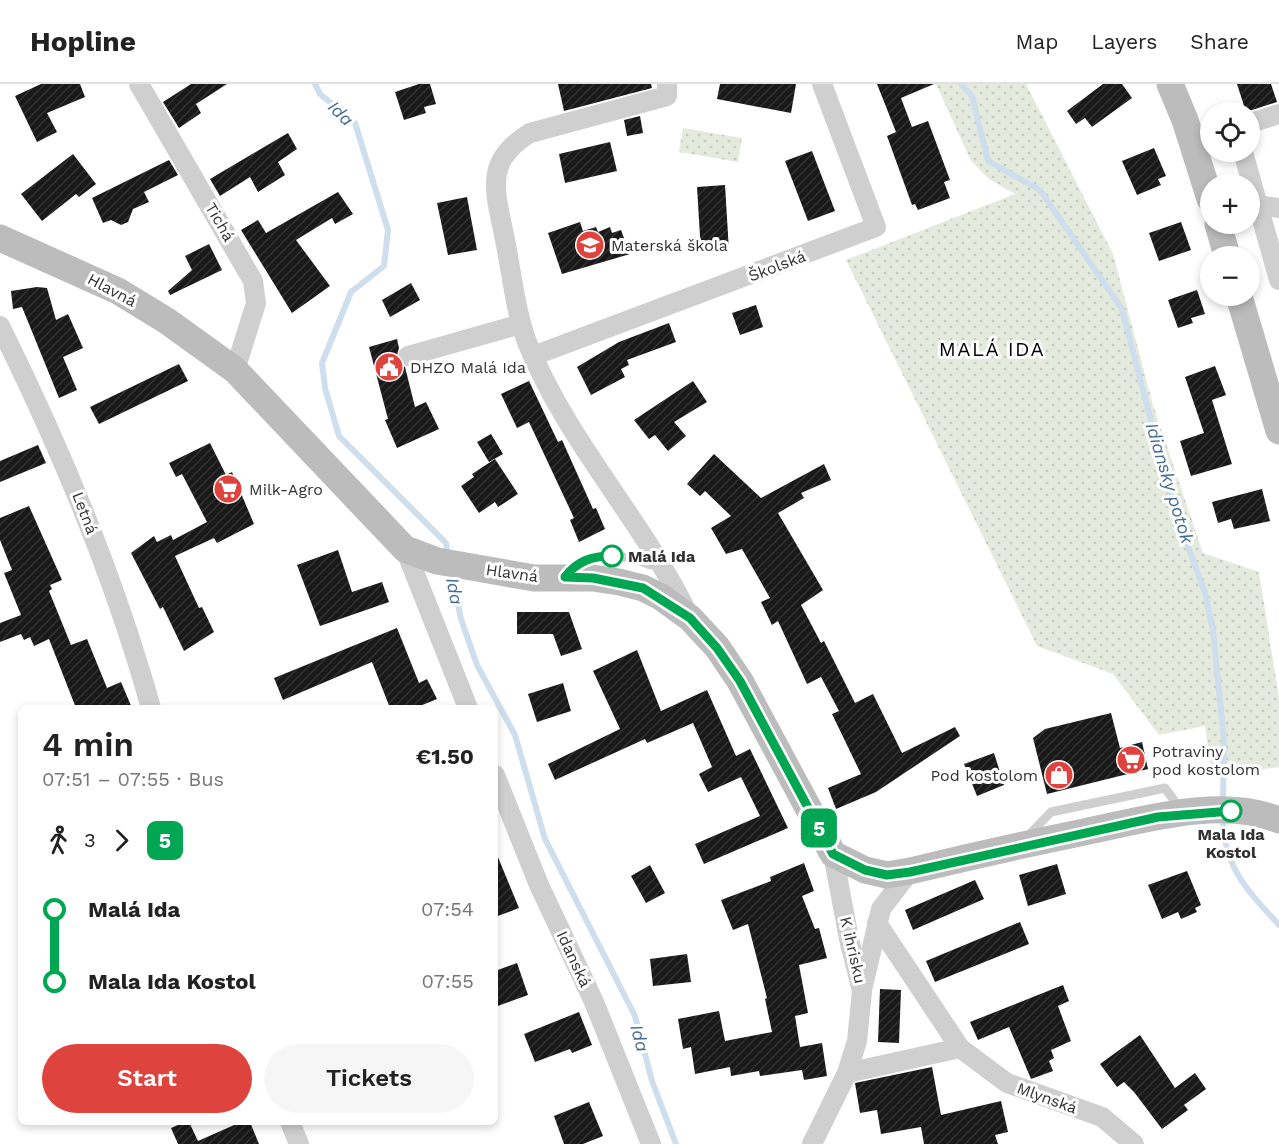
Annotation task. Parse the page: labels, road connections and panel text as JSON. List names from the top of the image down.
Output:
{
  "streets": {
    "main road": ["Hlavná"],
    "street": [
      "Tichá",
      "Školská",
      "Letná",
      "K ihrisku",
      "Idanská",
      "Mlynská"
    ]
  },
  "crossings": [
    ["Tichá", "Hlavná"],
    ["Hlavná", "K ihrisku"]
  ],
  "districts": ["MALÁ IDA"],
  "water": ["Ida", "Idiansky potok"],
  "places": {
    "school or university": ["Materská škola"],
    "public building": ["DHZO Malá Ida"],
    "supermarket": ["Milk-Agro", "Potraviny pod kostolom"],
    "other": ["Malá Ida", "Mala Ida Kostol"],
    "shop": ["Pod kostolom"]
  },
  "lines": ["bus line 5"],
  "page": {
    "header": "Hopline",
    "nav": ["Map", "Layers", "Share"],
    "on_map": "5",
    "map_buttons": ["+", "−"],
    "heading": ["4 min", "07:51 – 07:55 · Bus", "€1.50"],
    "legs": ["3", "5"],
    "list": [
      {
        "name": "Malá Ida",
        "value": "07:54"
      },
      {
        "name": "Mala Ida Kostol",
        "value": "07:55"
      }
    ],
    "buttons": ["Start", "Tickets"]
  }
}
